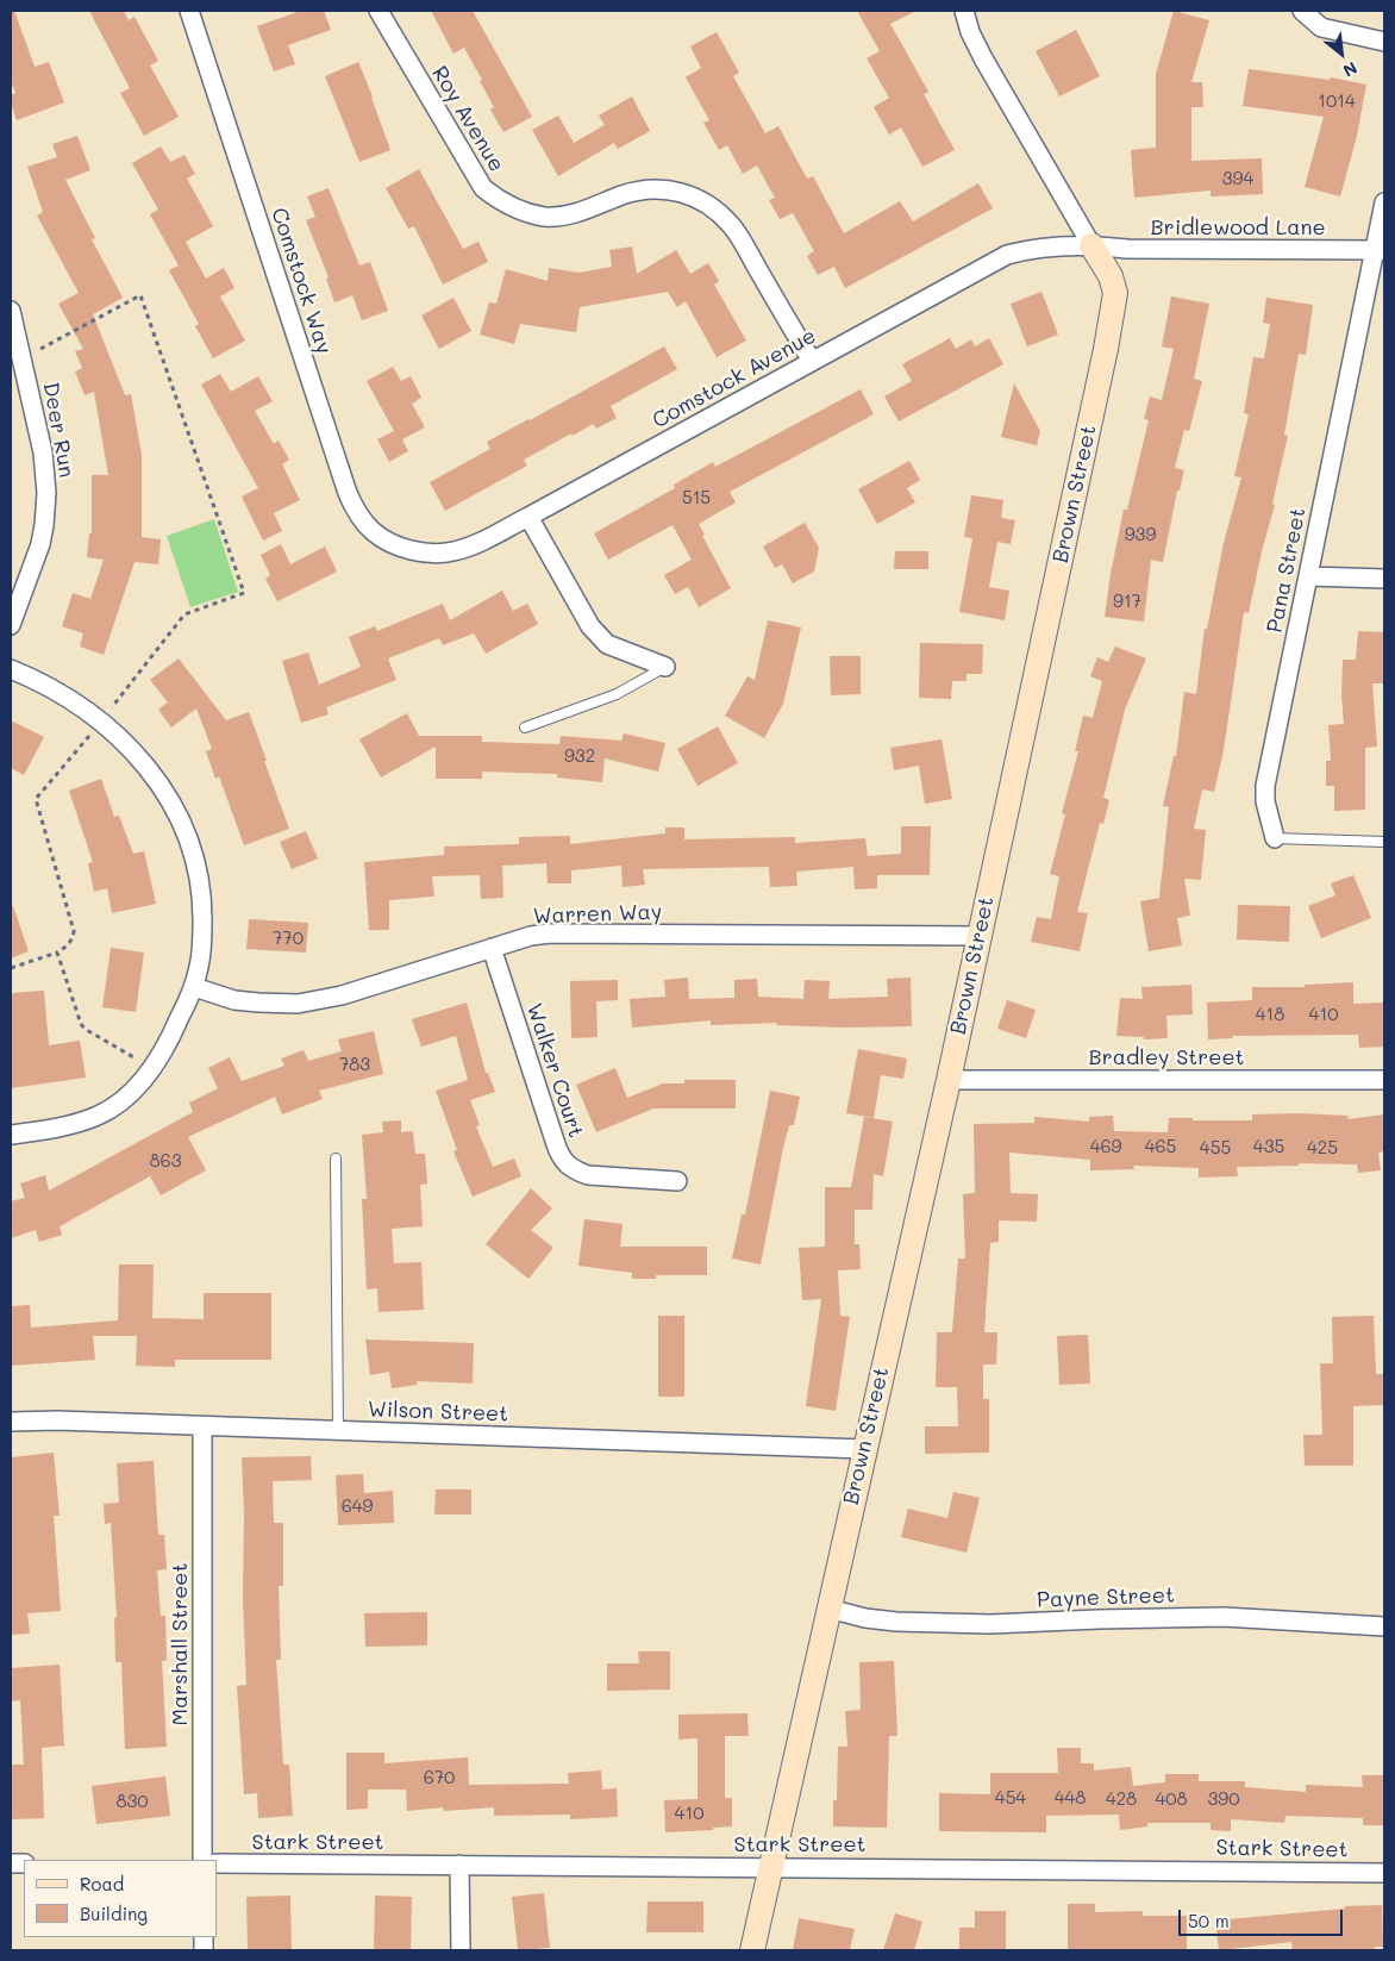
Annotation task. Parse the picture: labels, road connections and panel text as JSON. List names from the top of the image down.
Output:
{
  "streets": {
    "street": [
      "Roy Avenue",
      "Bridlewood Lane",
      "Comstock Way",
      "Comstock Avenue",
      "Deer Run",
      "Brown Street",
      "Pana Street",
      "Warren Way",
      "Bradley Street",
      "Walker Court",
      "Wilson Street",
      "Payne Street",
      "Marshall Street",
      "Stark Street"
    ]
  },
  "crossings": [
    ["Roy Avenue", "Comstock Avenue"],
    ["Bridlewood Lane", "Comstock Avenue"],
    ["Bridlewood Lane", "Brown Street"],
    ["Bridlewood Lane", "Pana Street"],
    ["Comstock Way", "Comstock Avenue"],
    ["Comstock Avenue", "Brown Street"],
    ["Brown Street", "Warren Way"],
    ["Brown Street", "Bradley Street"],
    ["Brown Street", "Wilson Street"],
    ["Brown Street", "Payne Street"],
    ["Brown Street", "Stark Street"],
    ["Warren Way", "Walker Court"],
    ["Wilson Street", "Marshall Street"]
  ],
  "house_numbers": [
    "1014",
    "394",
    "515",
    "939",
    "917",
    "932",
    "770",
    "418",
    "410",
    "783",
    "469",
    "465",
    "435",
    "455",
    "425",
    "863",
    "649",
    "670",
    "454",
    "448",
    "428",
    "408",
    "390",
    "830",
    "410"
  ],
  "legend": ["Road", "Building"],
  "scale_bar": "50 m",
  "north": "bottom right"
}
